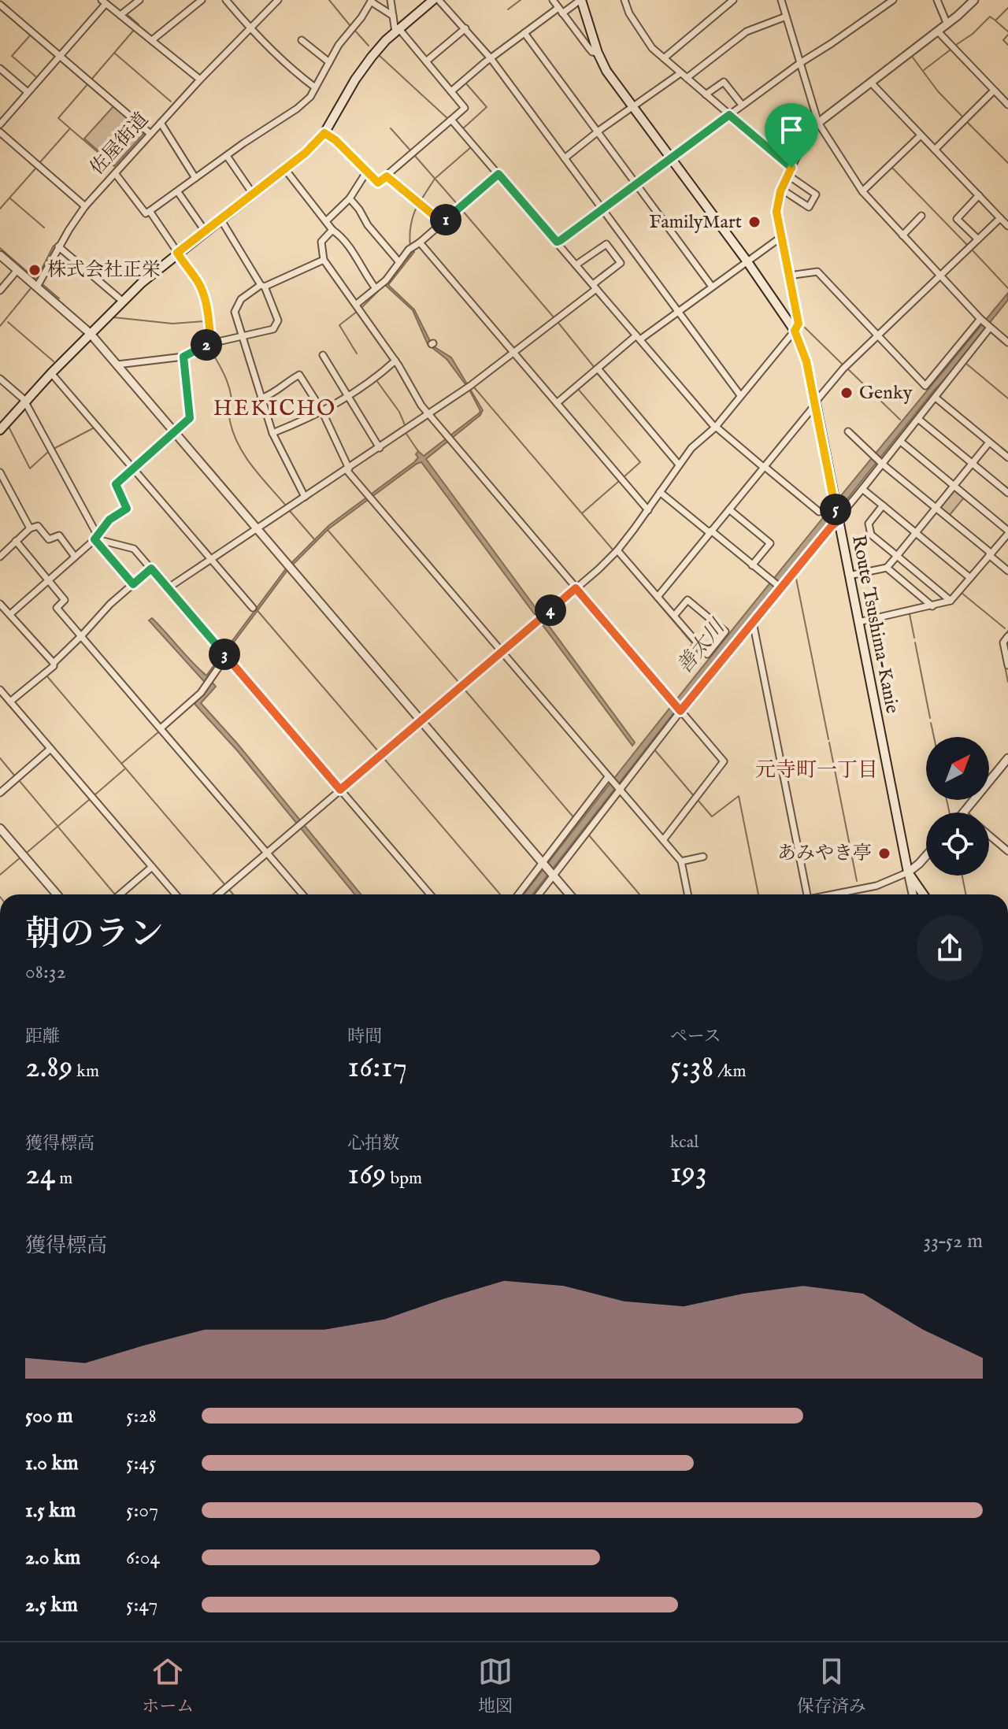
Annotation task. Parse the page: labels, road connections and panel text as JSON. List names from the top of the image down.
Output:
{
  "streets": {
    "main road": ["Route Tsushima-Kanie"],
    "street": ["佐屋街道"]
  },
  "districts": ["HEKICHO", "元寺町一丁目"],
  "water": ["善太川"],
  "places": [
    "FamilyMart",
    "株式会社正栄",
    "Genky",
    "あみやき亭"
  ],
  "north": "top right",
  "page": {
    "pins": [
      "1",
      "2",
      "5",
      "4",
      "3"
    ],
    "heading": ["朝のラン", "08:32"],
    "stats": [
      ["距離", "2.89 km"],
      ["時間", "16:17"],
      ["ペース", "5:38 /km"],
      ["獲得標高", "24 m"],
      ["心拍数", "169 bpm"],
      ["kcal", "193"]
    ],
    "chart": ["獲得標高", "33–52 m"],
    "list": [
      {
        "name": "500 m",
        "note": "5:28"
      },
      {
        "name": "1.0 km",
        "note": "5:45"
      },
      {
        "name": "1.5 km",
        "note": "5:07"
      },
      {
        "name": "2.0 km",
        "note": "6:04"
      },
      {
        "name": "2.5 km",
        "note": "5:47"
      }
    ],
    "tabs": ["ホーム", "地図", "保存済み"]
  }
}
